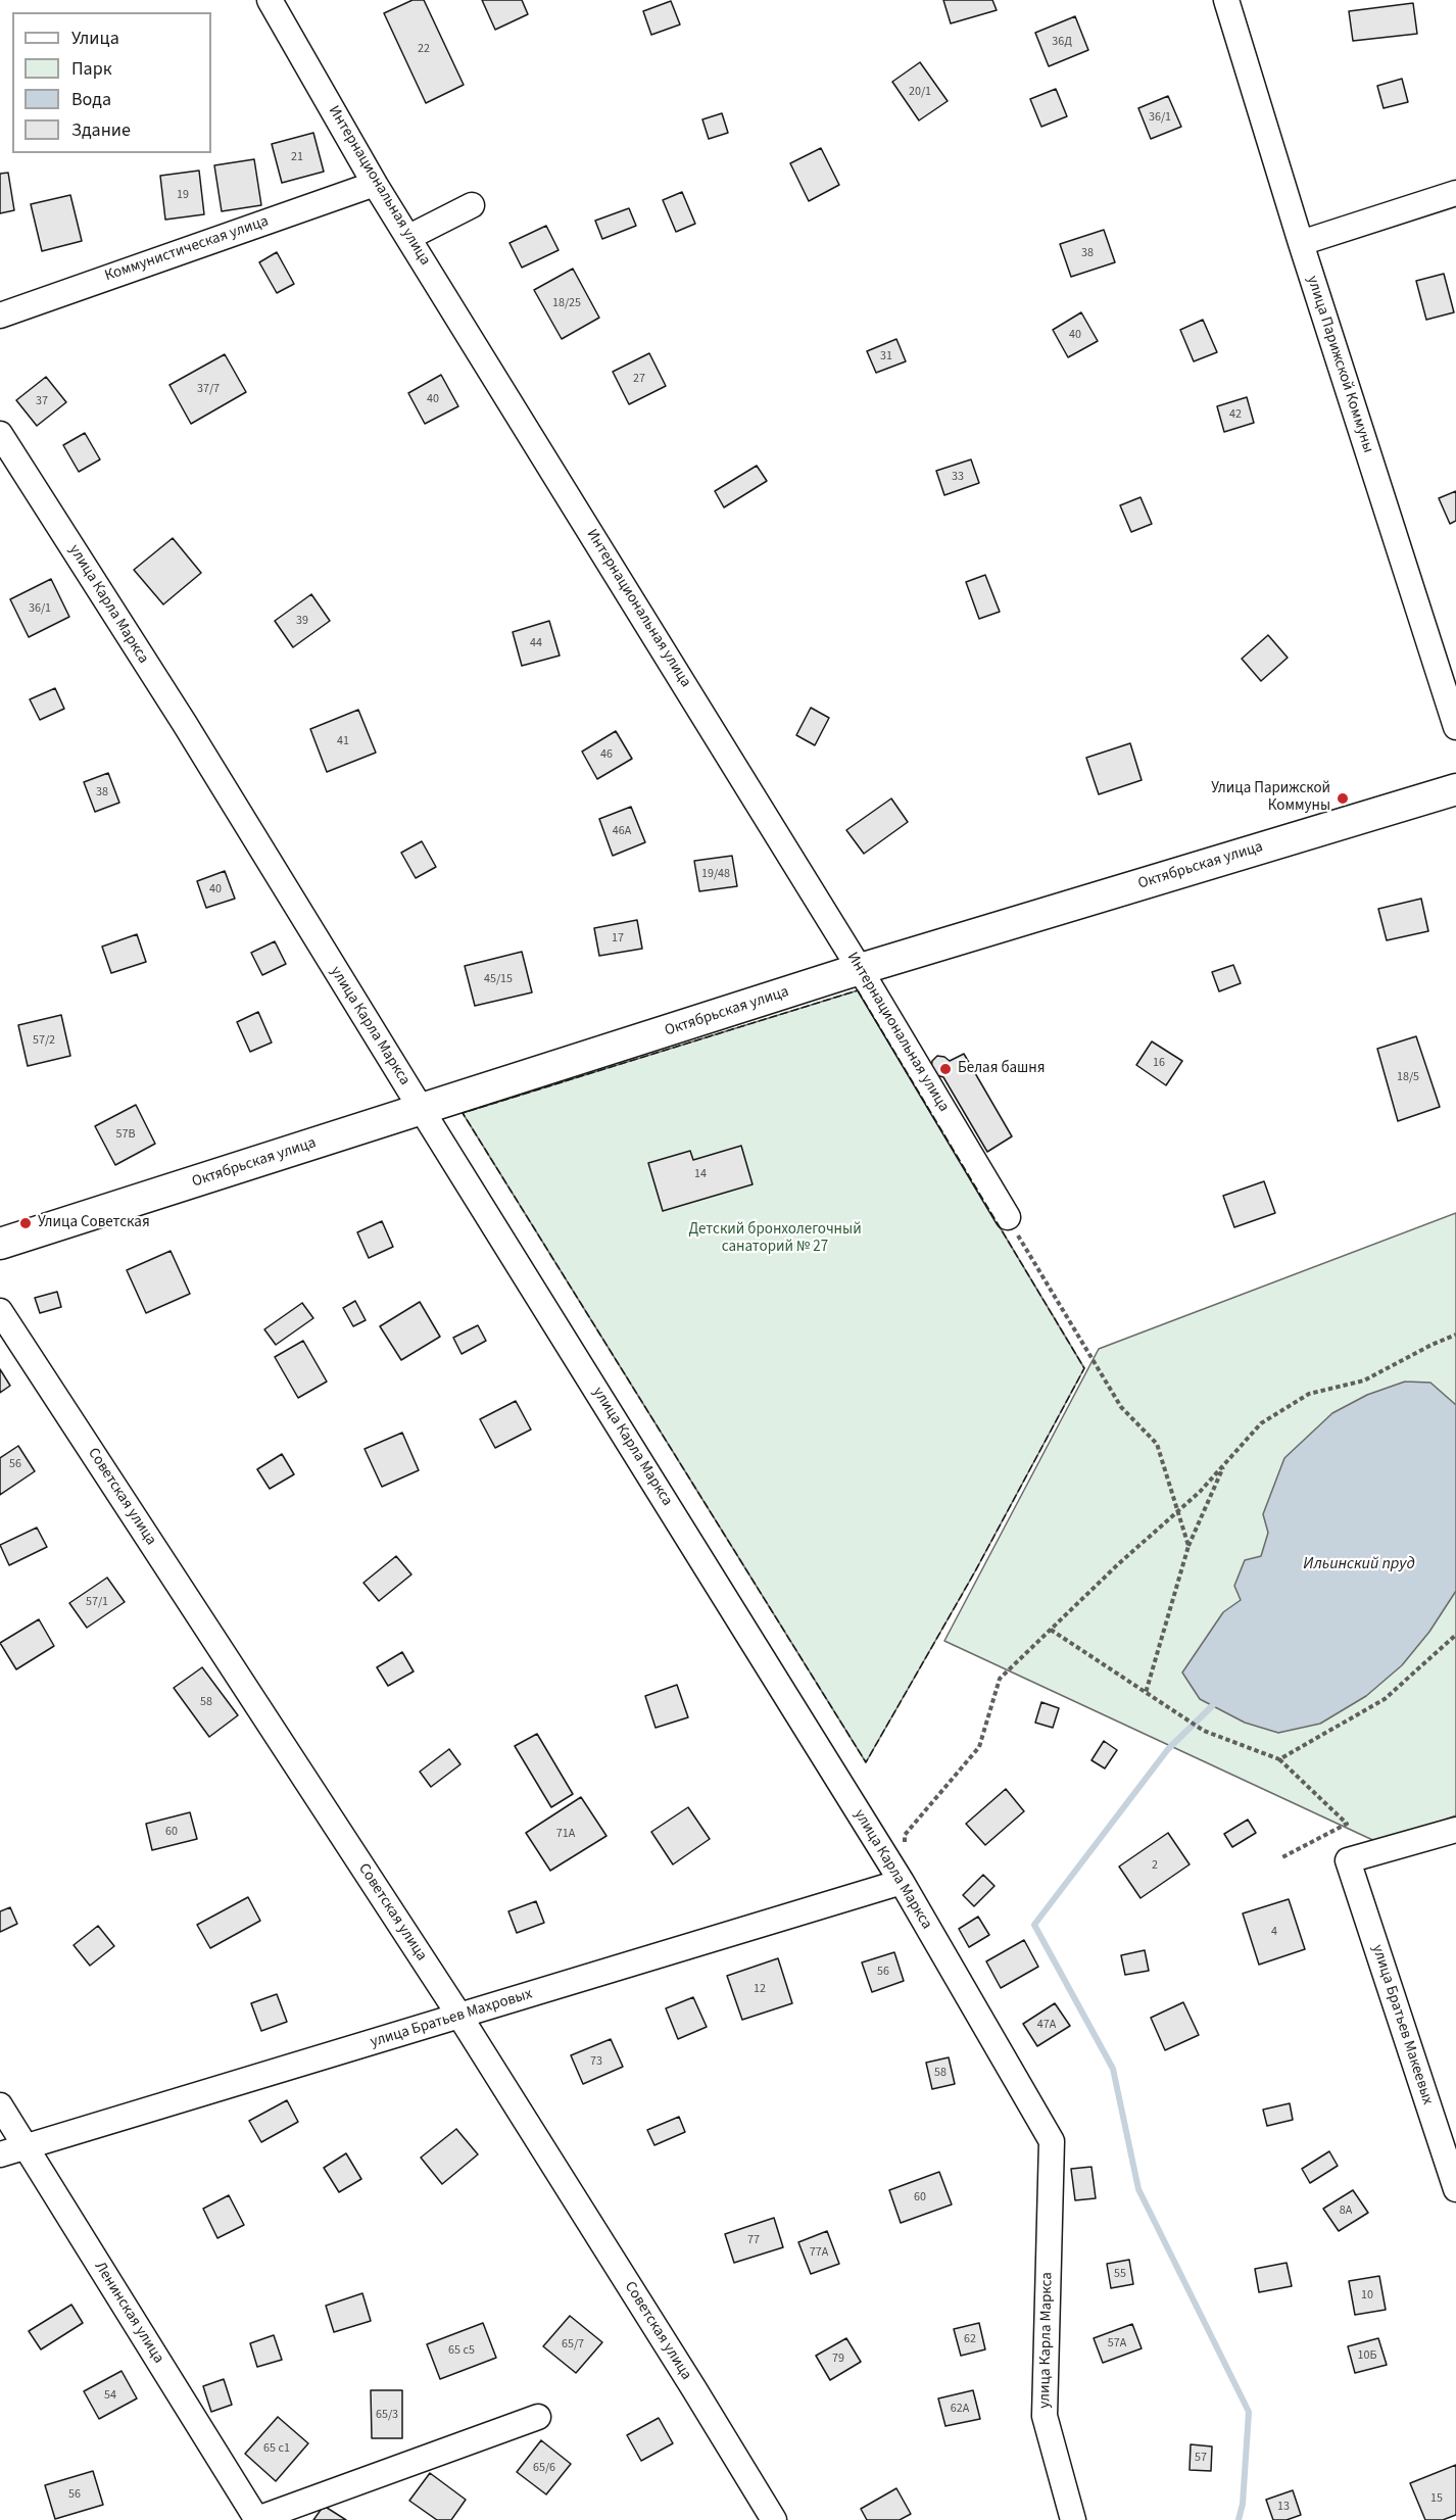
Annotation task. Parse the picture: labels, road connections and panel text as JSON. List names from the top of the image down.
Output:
{
  "streets": {
    "main road": ["Октябрьская улица"],
    "street": [
      "Интернациональная улица",
      "Коммунистическая улица",
      "улица Парижской Коммуны",
      "улица Карла Маркса",
      "Советская улица",
      "улица Братьев Махровых",
      "улица Братьев Макеевых",
      "Ленинская улица"
    ]
  },
  "crossings": [
    ["Интернациональная улица", "Коммунистическая улица"],
    ["Интернациональная улица", "Октябрьская улица"],
    ["улица Карла Маркса", "Октябрьская улица"],
    ["улица Карла Маркса", "улица Братьев Махровых"],
    ["Советская улица", "улица Братьев Махровых"],
    ["улица Братьев Махровых", "Ленинская улица"]
  ],
  "water": ["Ильинский пруд"],
  "parks": ["Детский бронхолегочный санаторий № 27"],
  "places": ["Улица Парижской Коммуны", "Белая башня", "Улица Советская"],
  "house_numbers": [
    "36Д",
    "22",
    "20/1",
    "36/1",
    "21",
    "19",
    "38",
    "18/25",
    "40",
    "31",
    "27",
    "37/7",
    "40",
    "37",
    "42",
    "33",
    "36/1",
    "39",
    "44",
    "41",
    "46",
    "38",
    "46А",
    "19/48",
    "40",
    "17",
    "45/15",
    "57/2",
    "16",
    "18/5",
    "57В",
    "14",
    "56",
    "57/1",
    "58",
    "60",
    "71А",
    "2",
    "4",
    "56",
    "12",
    "47А",
    "73",
    "58",
    "60",
    "8А",
    "77",
    "77А",
    "55",
    "10",
    "62",
    "57А",
    "65/7",
    "65 с5",
    "10Б",
    "79",
    "54",
    "62А",
    "65/3",
    "65 с1",
    "57",
    "65/6",
    "56",
    "15",
    "13"
  ],
  "legend": [
    "Улица",
    "Парк",
    "Вода",
    "Здание"
  ]
}
